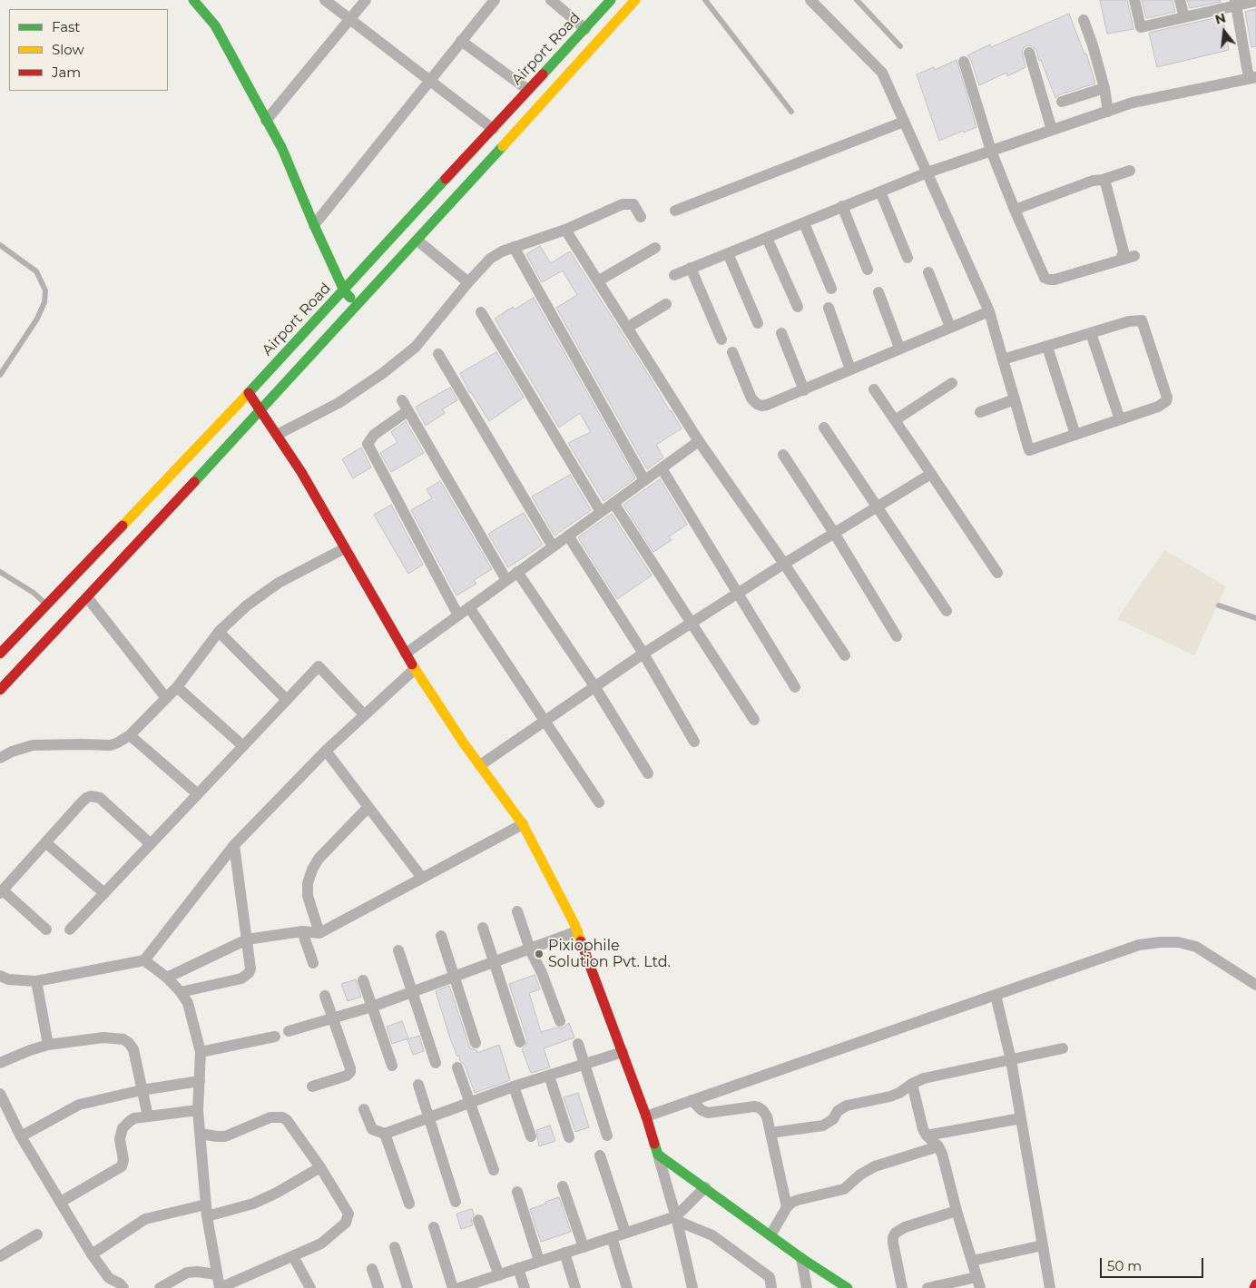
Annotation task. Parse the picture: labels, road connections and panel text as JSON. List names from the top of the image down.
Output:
{
  "streets": {
    "main road": ["Airport Road"]
  },
  "places": ["Pixiophile Solution Pvt. Ltd."],
  "legend": ["Fast", "Slow", "Jam"],
  "scale_bar": "50 m",
  "north": "top"
}
